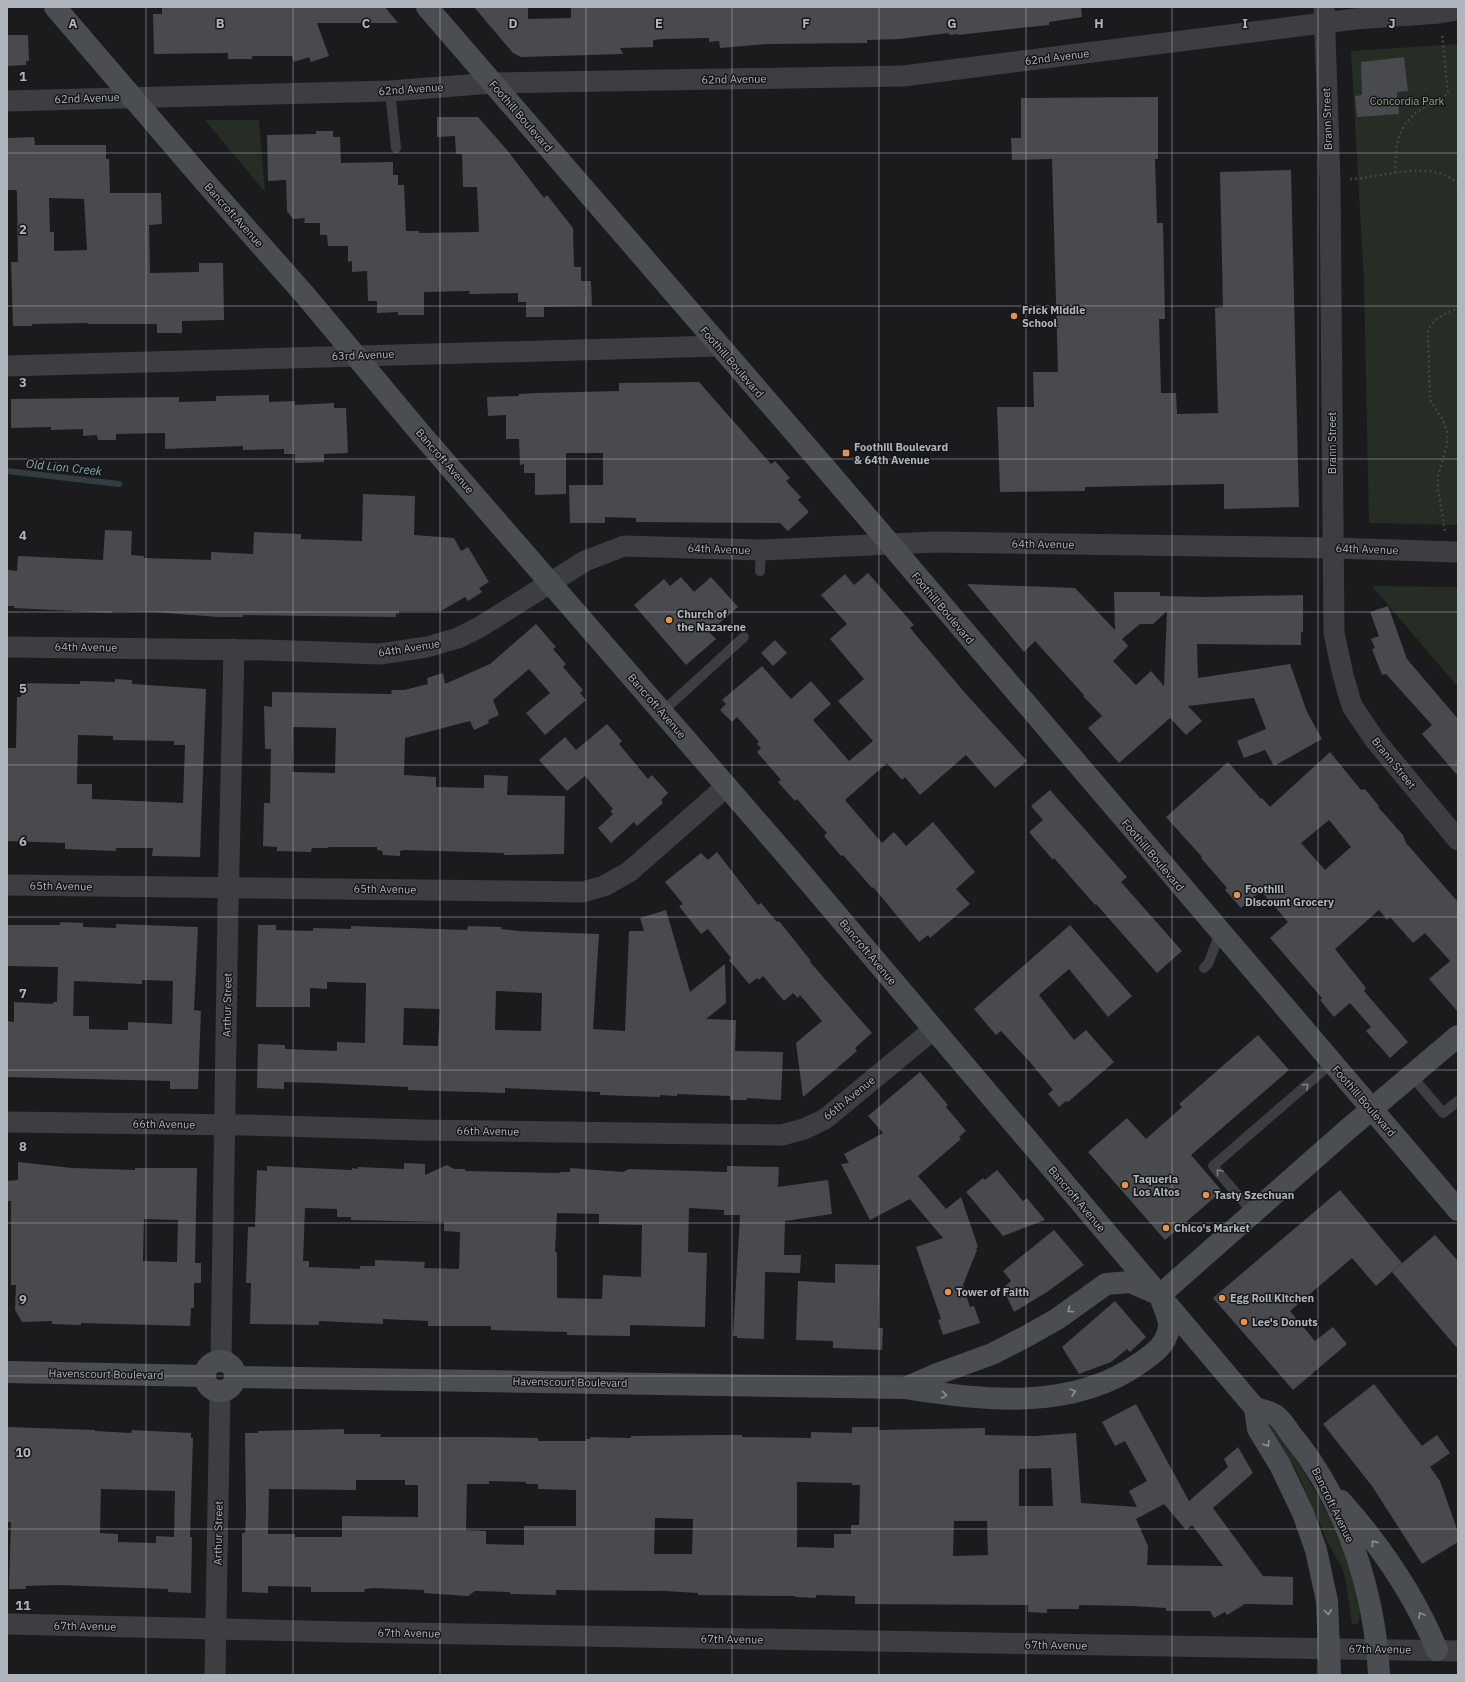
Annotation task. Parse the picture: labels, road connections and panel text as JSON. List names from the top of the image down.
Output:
{
  "streets": {
    "street": [
      "62nd Avenue",
      "Foothill Boulevard",
      "Brann Street",
      "Bancroft Avenue",
      "63rd Avenue",
      "64th Avenue",
      "65th Avenue",
      "Arthur Street",
      "66th Avenue",
      "Havenscourt Boulevard",
      "67th Avenue"
    ]
  },
  "crossings": [
    ["62nd Avenue", "Foothill Boulevard"],
    ["62nd Avenue", "Brann Street"],
    ["62nd Avenue", "Bancroft Avenue"],
    ["Foothill Boulevard", "63rd Avenue"],
    ["Foothill Boulevard", "64th Avenue"],
    ["Brann Street", "64th Avenue"],
    ["Bancroft Avenue", "63rd Avenue"],
    ["Bancroft Avenue", "64th Avenue"],
    ["Bancroft Avenue", "65th Avenue"],
    ["Bancroft Avenue", "66th Avenue"],
    ["Bancroft Avenue", "Havenscourt Boulevard"],
    ["Bancroft Avenue", "67th Avenue"],
    ["64th Avenue", "Arthur Street"],
    ["65th Avenue", "Arthur Street"],
    ["Arthur Street", "66th Avenue"],
    ["Arthur Street", "Havenscourt Boulevard"],
    ["Arthur Street", "67th Avenue"]
  ],
  "water": ["Old Lion Creek"],
  "parks": ["Concordia Park"],
  "places": {
    "other": [
      "Frick Middle School",
      "Church of the Nazarene",
      "Foothill Discount Grocery",
      "Taqueria Los Altos",
      "Tasty Szechuan",
      "Chico's Market",
      "Tower of Faith",
      "Egg Roll Kitchen",
      "Lee's Donuts"
    ],
    "transit": ["Foothill Boulevard & 64th Avenue"]
  },
  "grid": {
    "columns": [
      "A",
      "B",
      "C",
      "D",
      "E",
      "F",
      "G",
      "H",
      "I",
      "J"
    ],
    "rows": [
      "1",
      "2",
      "3",
      "4",
      "5",
      "6",
      "7",
      "8",
      "9",
      "10",
      "11"
    ]
  }
}
